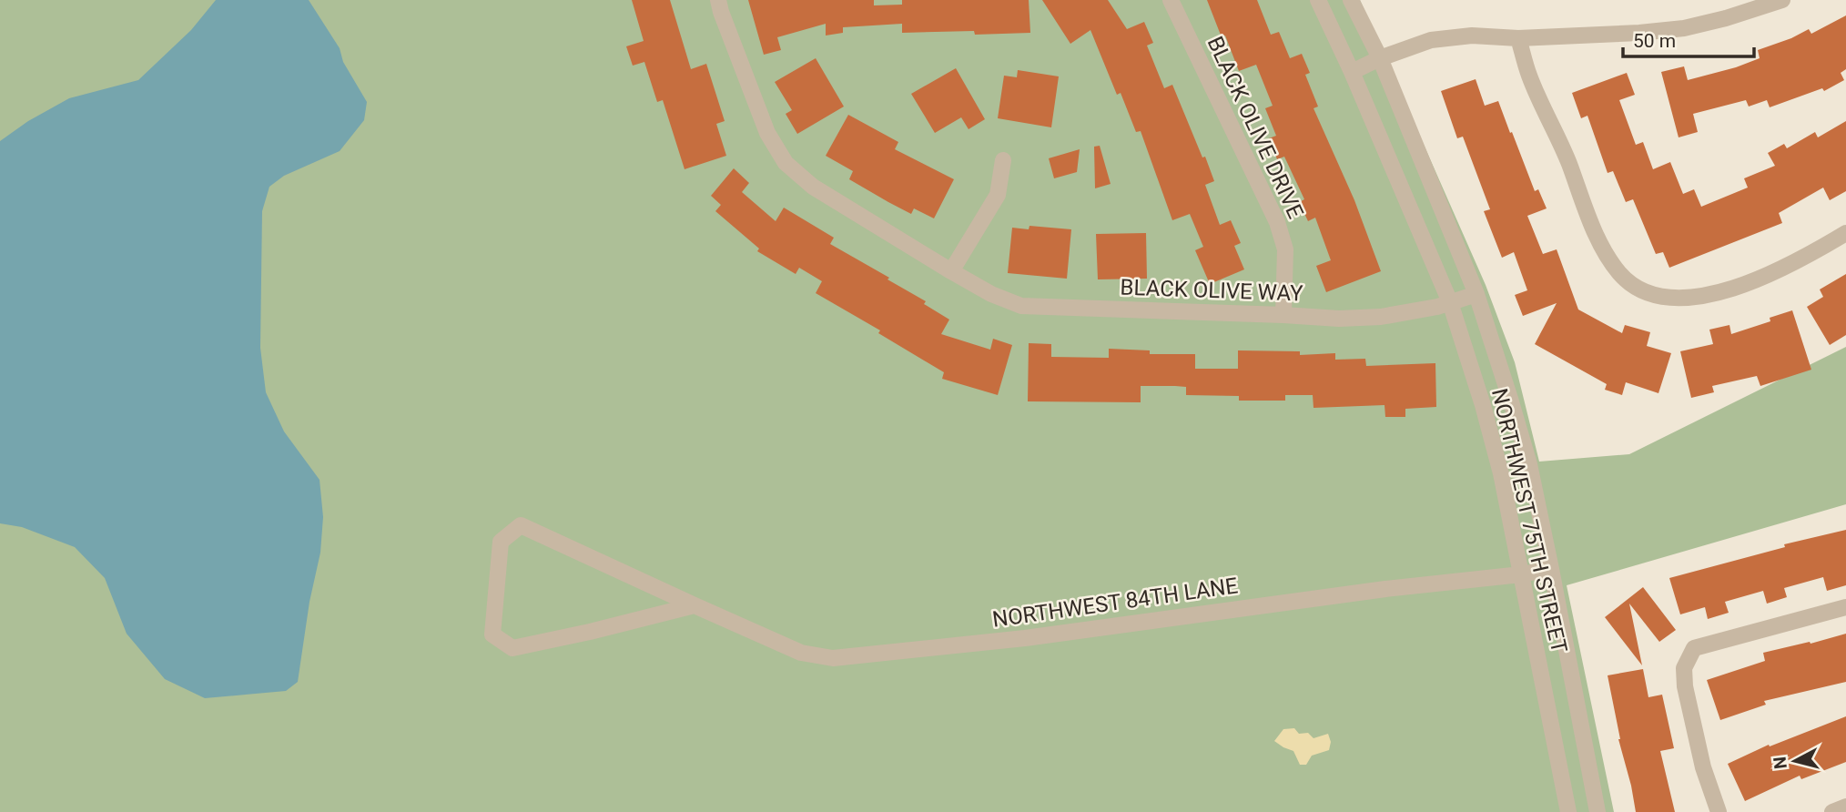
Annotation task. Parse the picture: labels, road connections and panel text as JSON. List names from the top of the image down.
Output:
{
  "streets": {
    "street": [
      "BLACK OLIVE DRIVE",
      "BLACK OLIVE WAY",
      "NORTHWEST 75TH STREET",
      "NORTHWEST 84TH LANE"
    ]
  },
  "crossings": [
    ["BLACK OLIVE DRIVE", "BLACK OLIVE WAY"],
    ["BLACK OLIVE WAY", "NORTHWEST 75TH STREET"],
    ["NORTHWEST 75TH STREET", "NORTHWEST 84TH LANE"]
  ],
  "scale_bar": "50 m",
  "north": "left"
}
